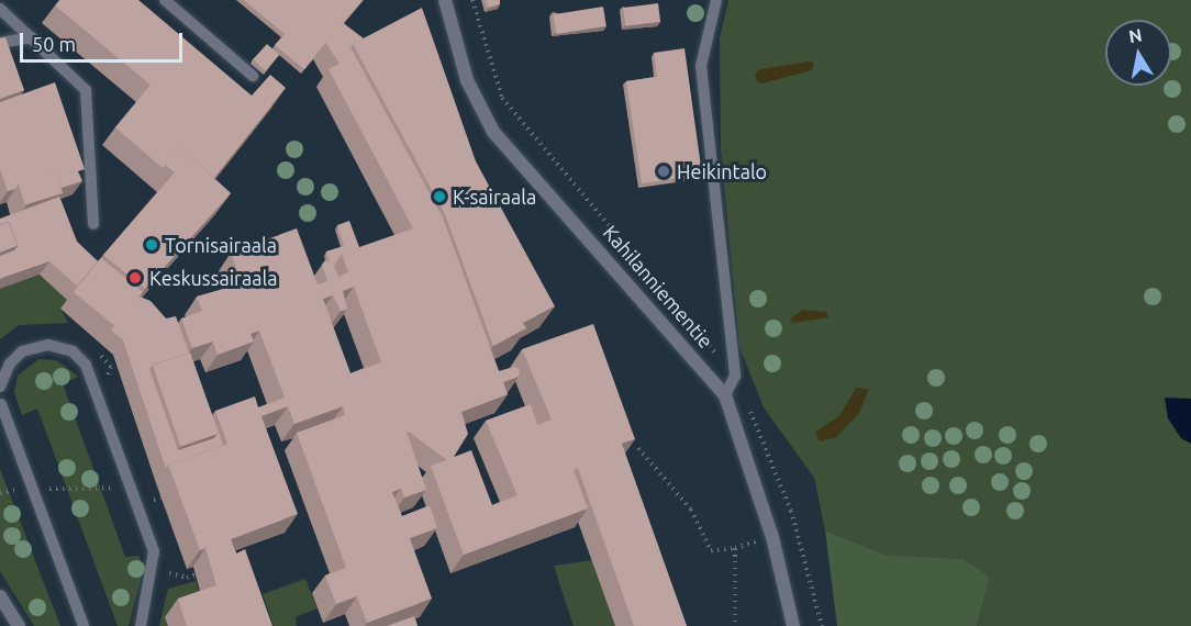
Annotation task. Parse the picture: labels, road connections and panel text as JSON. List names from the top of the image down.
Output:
{
  "streets": {
    "street": ["Kahilanniementie"]
  },
  "places": [
    "Heikintalo",
    "K-sairaala",
    "Tornisairaala",
    "Keskussairaala"
  ],
  "scale_bar": "50 m",
  "north": "top"
}
